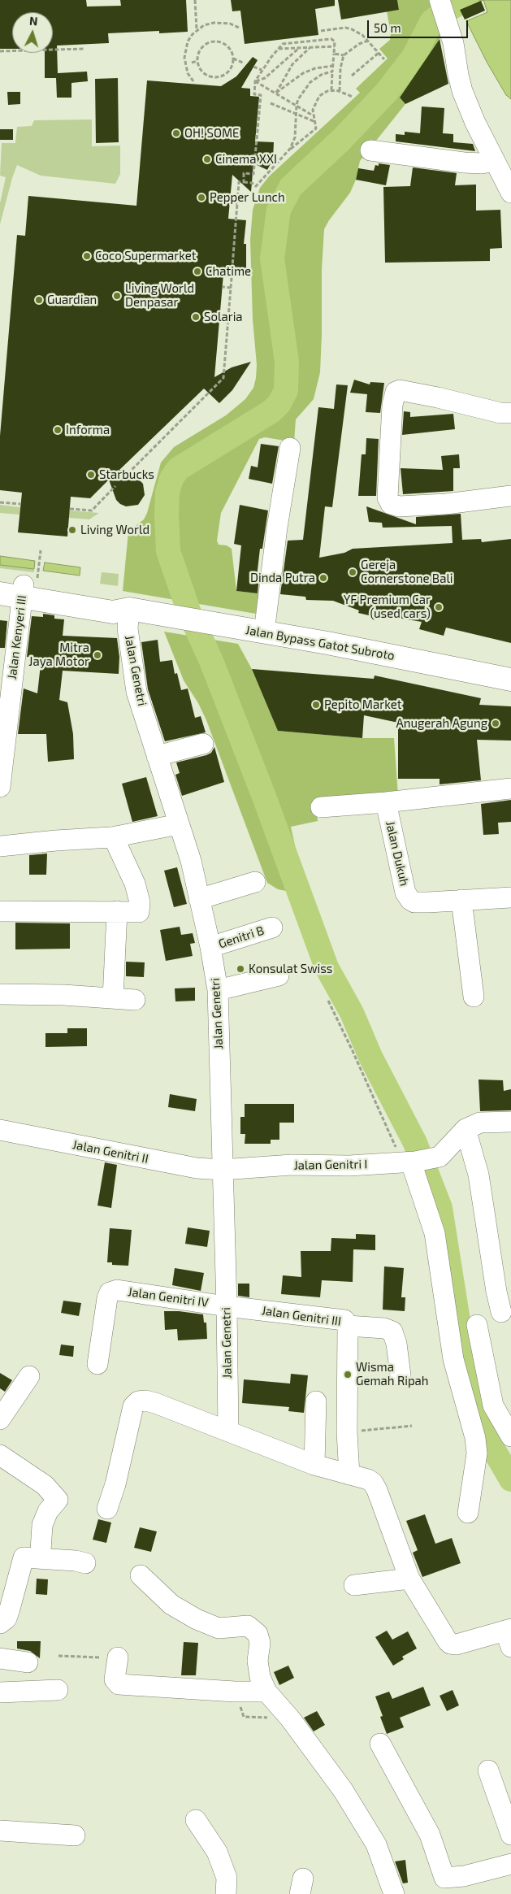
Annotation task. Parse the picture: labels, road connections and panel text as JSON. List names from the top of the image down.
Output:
{
  "streets": {
    "highway": ["Jalan Bypass Gatot Subroto"],
    "street": [
      "Jalan Kenyeri III",
      "Jalan Genetri",
      "Jalan Dukuh",
      "Genitri B",
      "Jalan Genitri II",
      "Jalan Genitri I",
      "Jalan Genitri IV",
      "Jalan Genitri III"
    ]
  },
  "crossings": [
    ["Jalan Kenyeri III", "Jalan Bypass Gatot Subroto"],
    ["Jalan Bypass Gatot Subroto", "Jalan Genetri"],
    ["Jalan Genetri", "Genitri B"],
    ["Jalan Genetri", "Jalan Genitri II"],
    ["Jalan Genetri", "Jalan Genitri I"],
    ["Jalan Genetri", "Jalan Genitri IV"],
    ["Jalan Genetri", "Jalan Genitri III"],
    ["Jalan Genitri II", "Jalan Genitri I"],
    ["Jalan Genitri IV", "Jalan Genitri III"]
  ],
  "places": [
    "OH! SOME",
    "Cinema XXI",
    "Pepper Lunch",
    "Coco Supermarket",
    "Chatime",
    "Living World Denpasar",
    "Guardian",
    "Solaria",
    "Informa",
    "Starbucks",
    "Living World",
    "Gereja Cornerstone Bali",
    "Dinda Putra",
    "YF Premium Car (used cars)",
    "Mitra Jaya Motor",
    "Pepito Market",
    "Anugerah Agung",
    "Konsulat Swiss",
    "Wisma Gemah Ripah"
  ],
  "scale_bar": "50 m",
  "north": "top"
}
